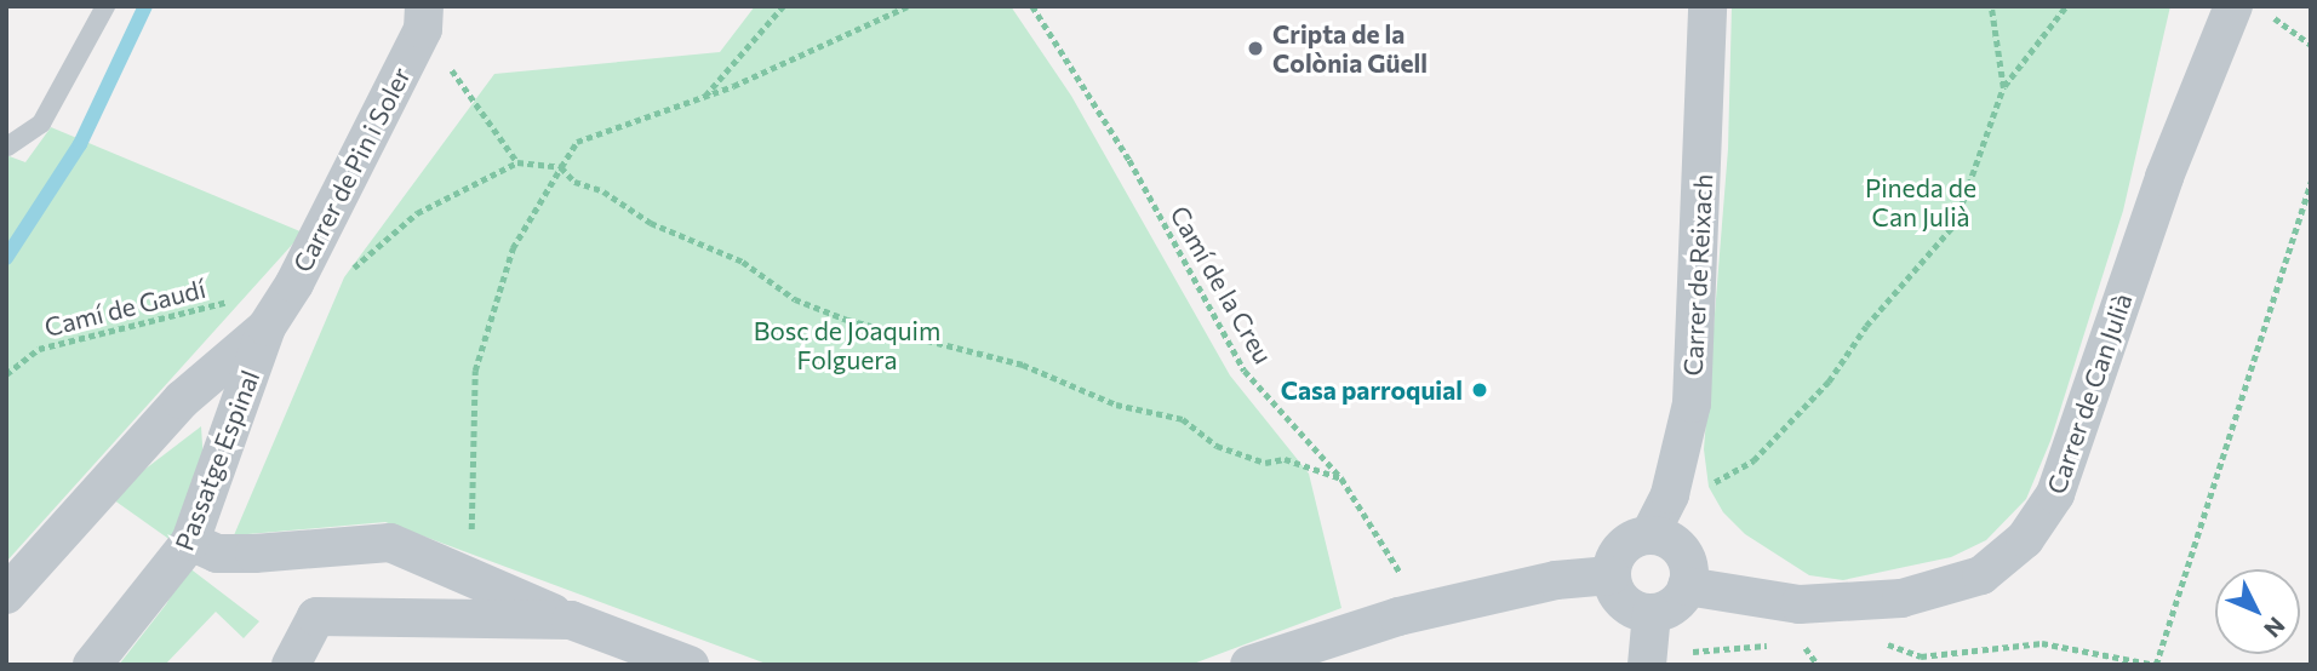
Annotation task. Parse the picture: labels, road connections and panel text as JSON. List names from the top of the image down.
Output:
{
  "streets": {
    "street": [
      "Carrer de Pin i Soler",
      "Carrer de Reixach",
      "Carrer de Can Julià",
      "Passatge Espinal"
    ],
    "path": ["Camí de la Creu", "Camí de Gaudí"]
  },
  "crossings": [
    ["Carrer de Pin i Soler", "Passatge Espinal"],
    ["Carrer de Reixach", "Carrer de Can Julià"]
  ],
  "parks": ["Pineda de Can Julià", "Bosc de Joaquim Folguera"],
  "places": ["Cripta de la Colònia Güell", "Casa parroquial"],
  "north": "bottom right"
}
